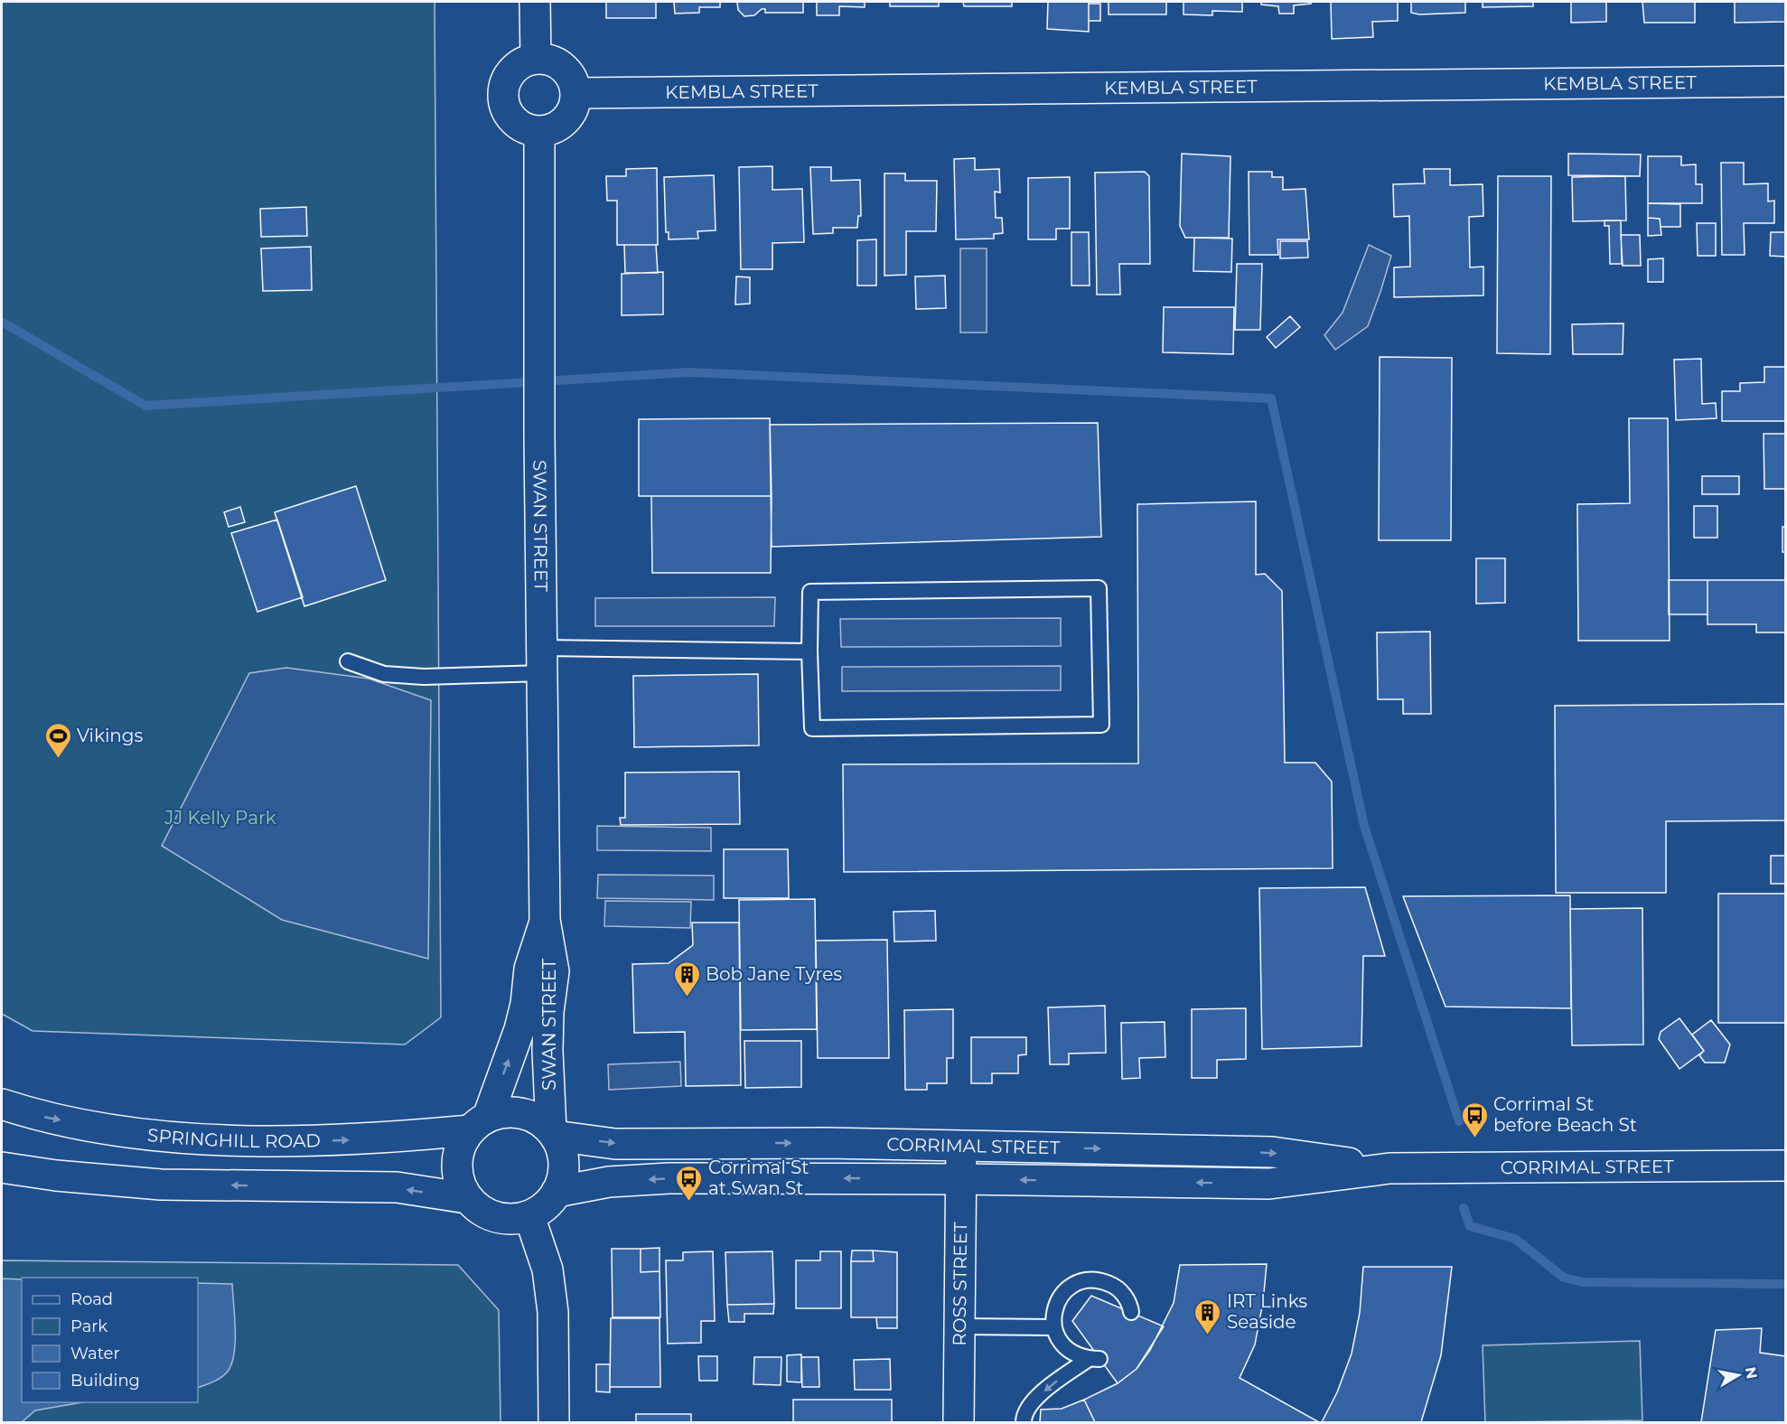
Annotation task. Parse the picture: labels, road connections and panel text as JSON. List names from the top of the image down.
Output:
{
  "streets": {
    "main road": [
      "KEMBLA STREET",
      "SWAN STREET",
      "SPRINGHILL ROAD",
      "CORRIMAL STREET",
      "ROSS STREET"
    ]
  },
  "crossings": [
    ["KEMBLA STREET", "SWAN STREET"],
    ["SWAN STREET", "SPRINGHILL ROAD"],
    ["SWAN STREET", "CORRIMAL STREET"],
    ["SPRINGHILL ROAD", "CORRIMAL STREET"],
    ["CORRIMAL STREET", "ROSS STREET"]
  ],
  "parks": ["JJ Kelly Park"],
  "places": {
    "sports": ["Vikings"],
    "building": ["Bob Jane Tyres", "IRT Links Seaside"],
    "bus stop": ["Corrimal St before Beach St", "Corrimal St at Swan St"]
  },
  "legend": [
    "Road",
    "Park",
    "Water",
    "Building"
  ],
  "north": "right"
}
